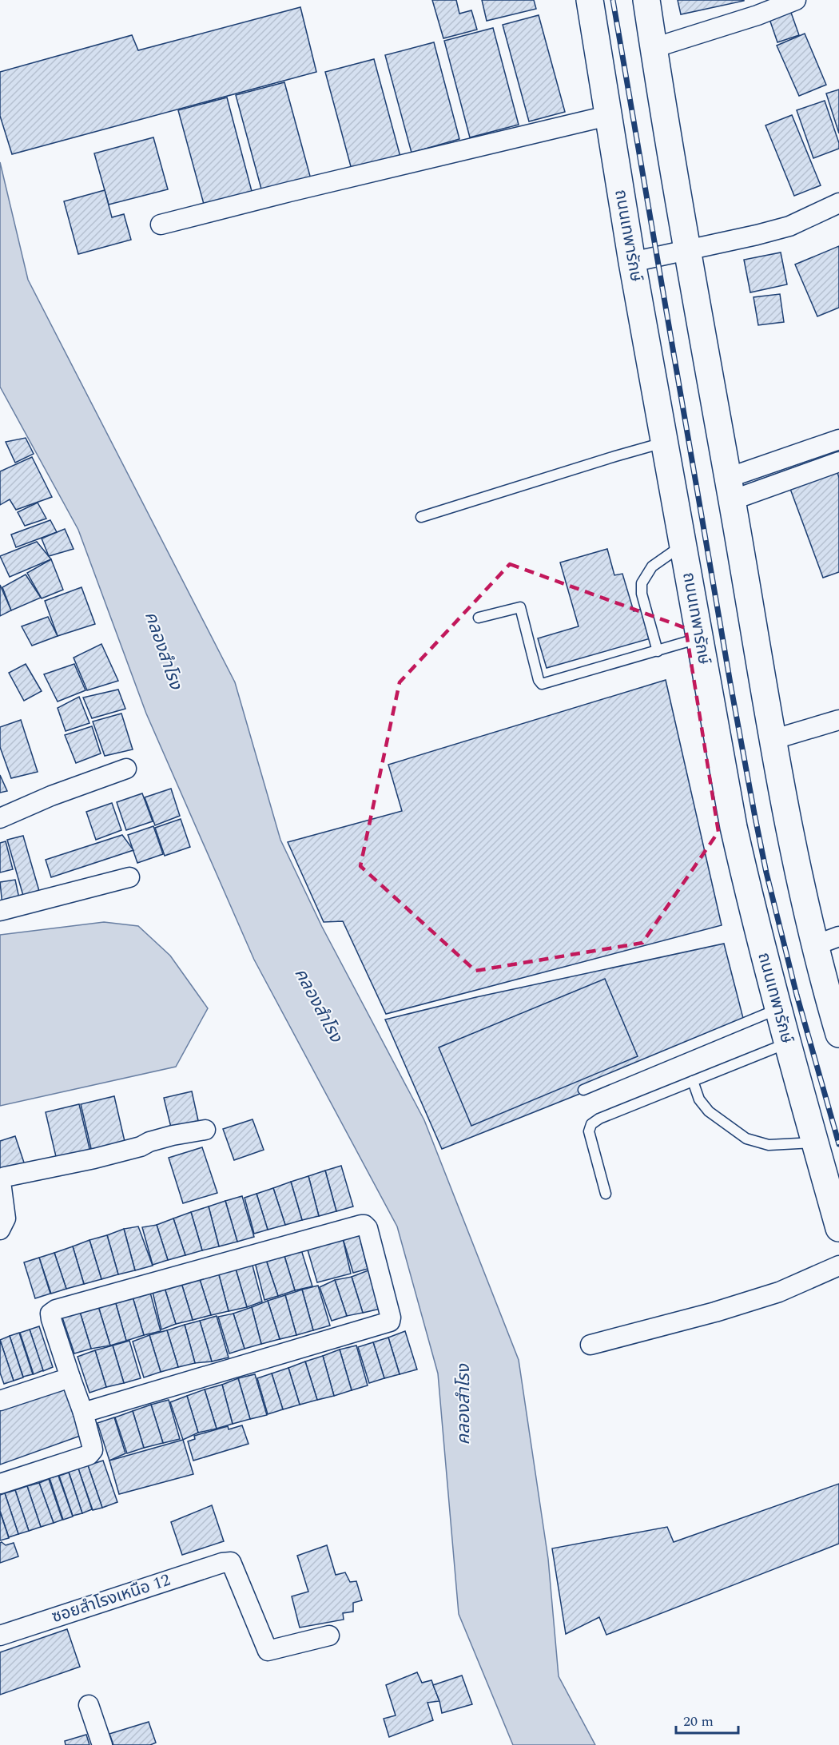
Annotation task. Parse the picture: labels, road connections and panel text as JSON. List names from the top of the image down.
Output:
{
  "streets": {
    "main road": ["ถนนเทพารักษ์"],
    "street": ["ซอยสำโรงเหนือ 12"]
  },
  "water": ["คลองสำโรง"],
  "scale_bar": "20 m"
}
